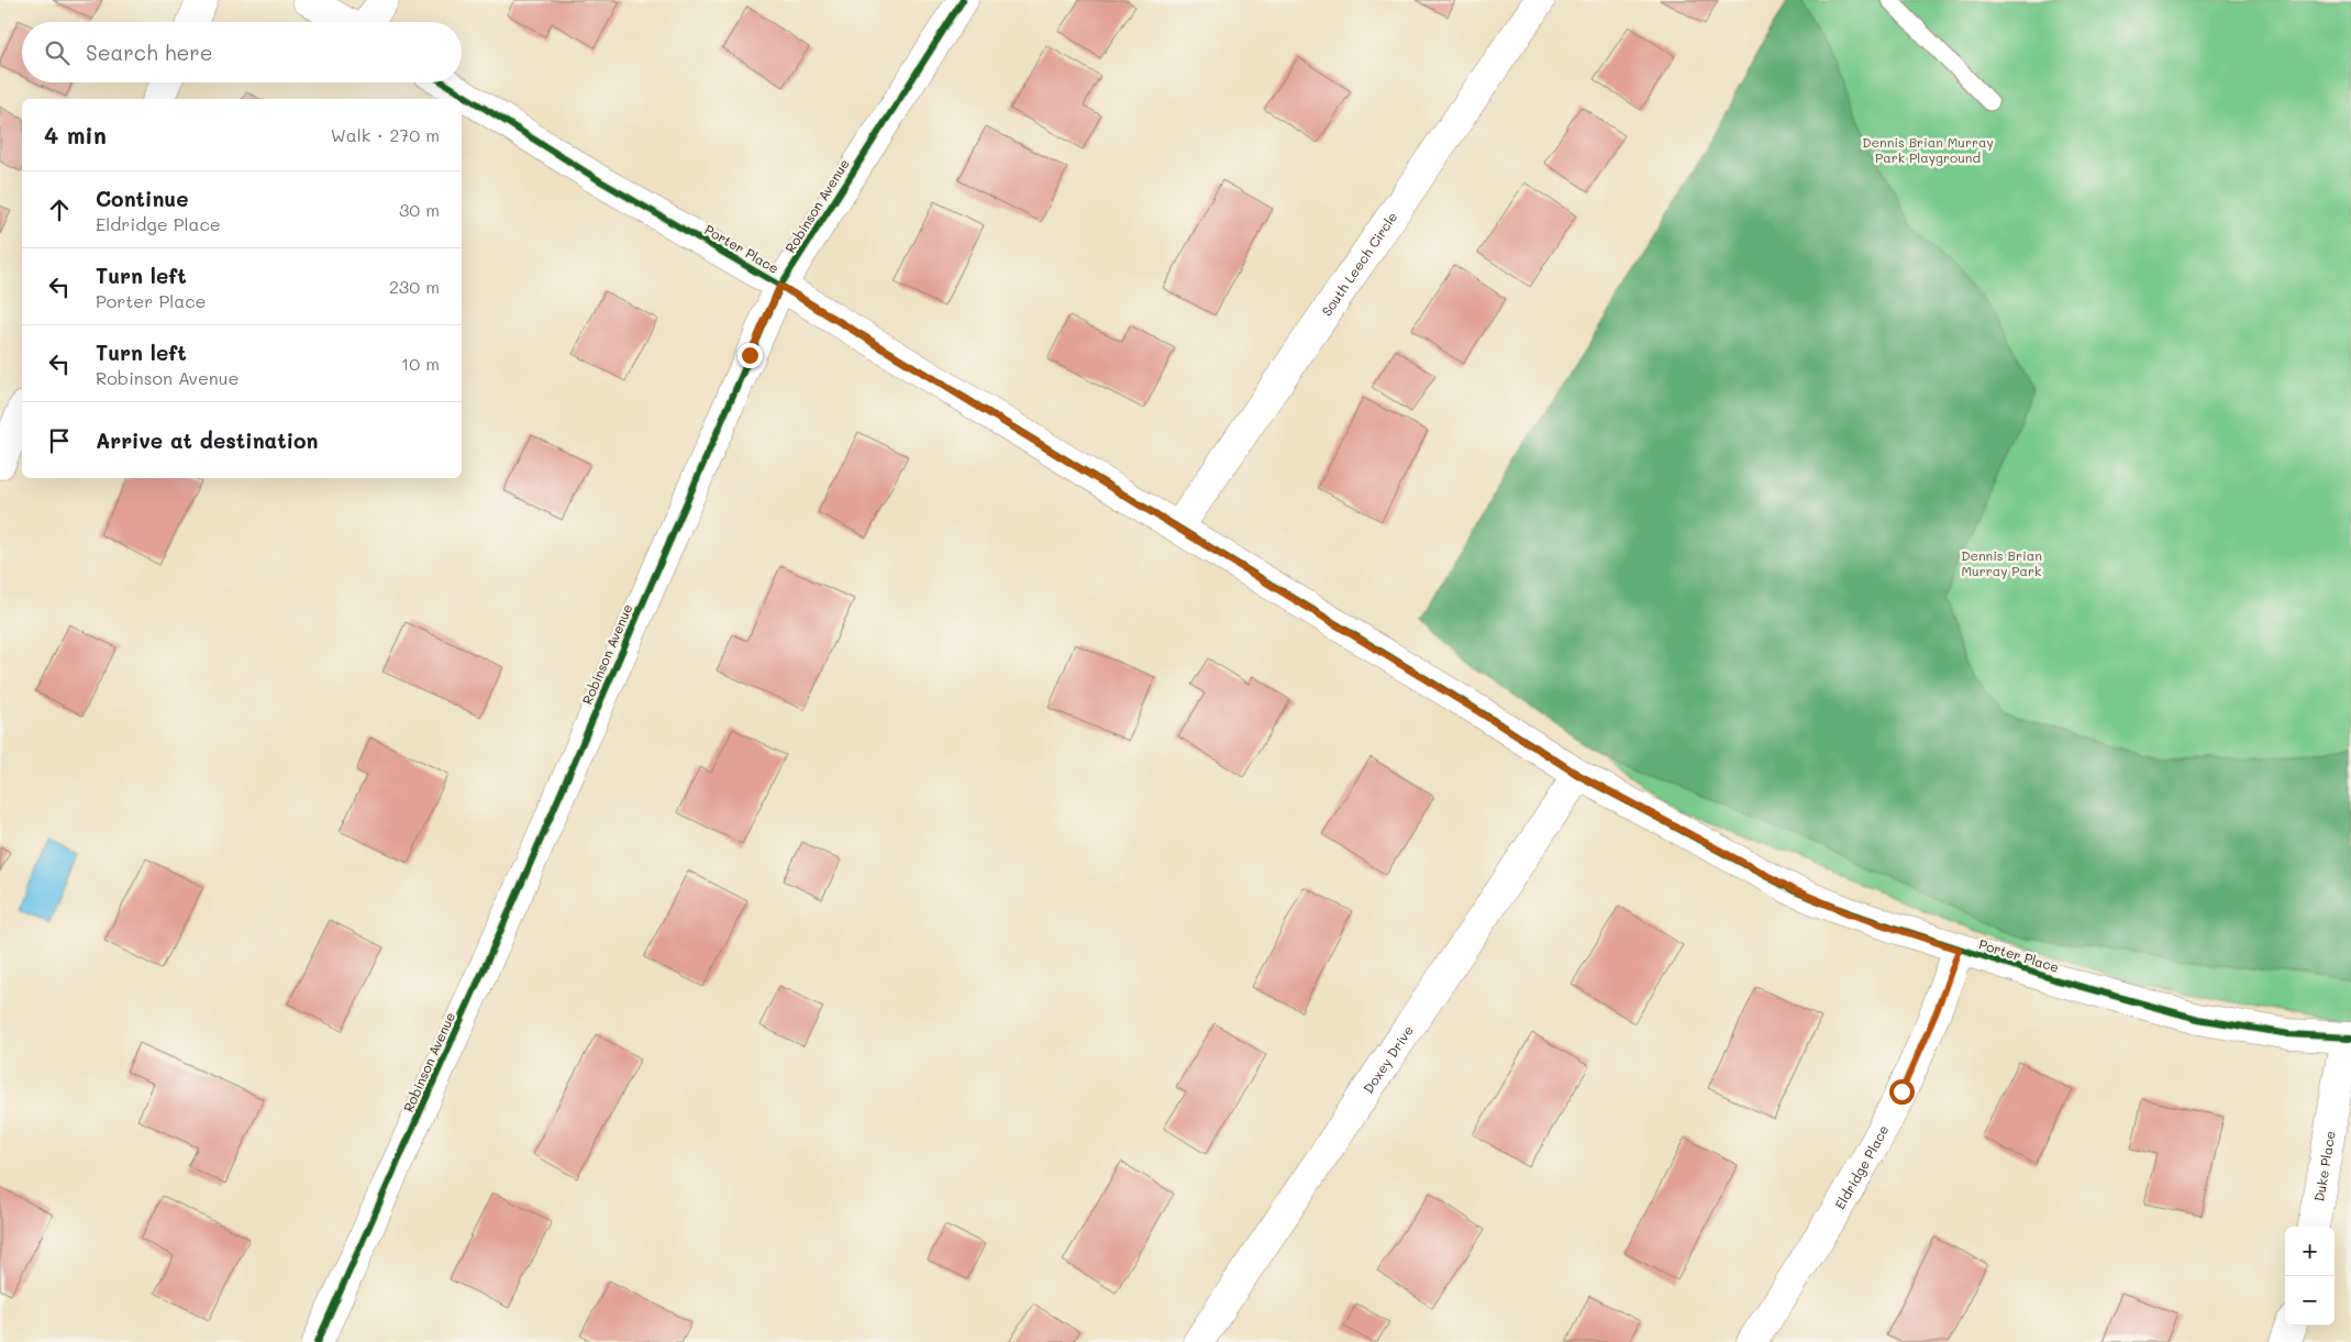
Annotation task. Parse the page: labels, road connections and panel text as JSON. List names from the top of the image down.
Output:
{
  "streets": {
    "street": [
      "Robinson Avenue",
      "Porter Place",
      "South Leech Circle",
      "Doxey Drive",
      "Duke Place",
      "Eldridge Place"
    ]
  },
  "crossings": [
    ["Robinson Avenue", "Porter Place"],
    ["Porter Place", "South Leech Circle"],
    ["Porter Place", "Doxey Drive"],
    ["Porter Place", "Duke Place"],
    ["Porter Place", "Eldridge Place"]
  ],
  "parks": ["Dennis Brian Murray Park Playground", "Dennis Brian Murray Park"],
  "page": {
    "search": "Search here",
    "heading": ["4 min", "Walk · 270 m"],
    "list": [
      ["Continue", "Eldridge Place", "30 m"],
      ["Turn left", "Porter Place", "230 m"],
      ["Turn left", "Robinson Avenue", "10 m"],
      "Arrive at destination"
    ],
    "map_buttons": ["+", "−"]
  }
}
